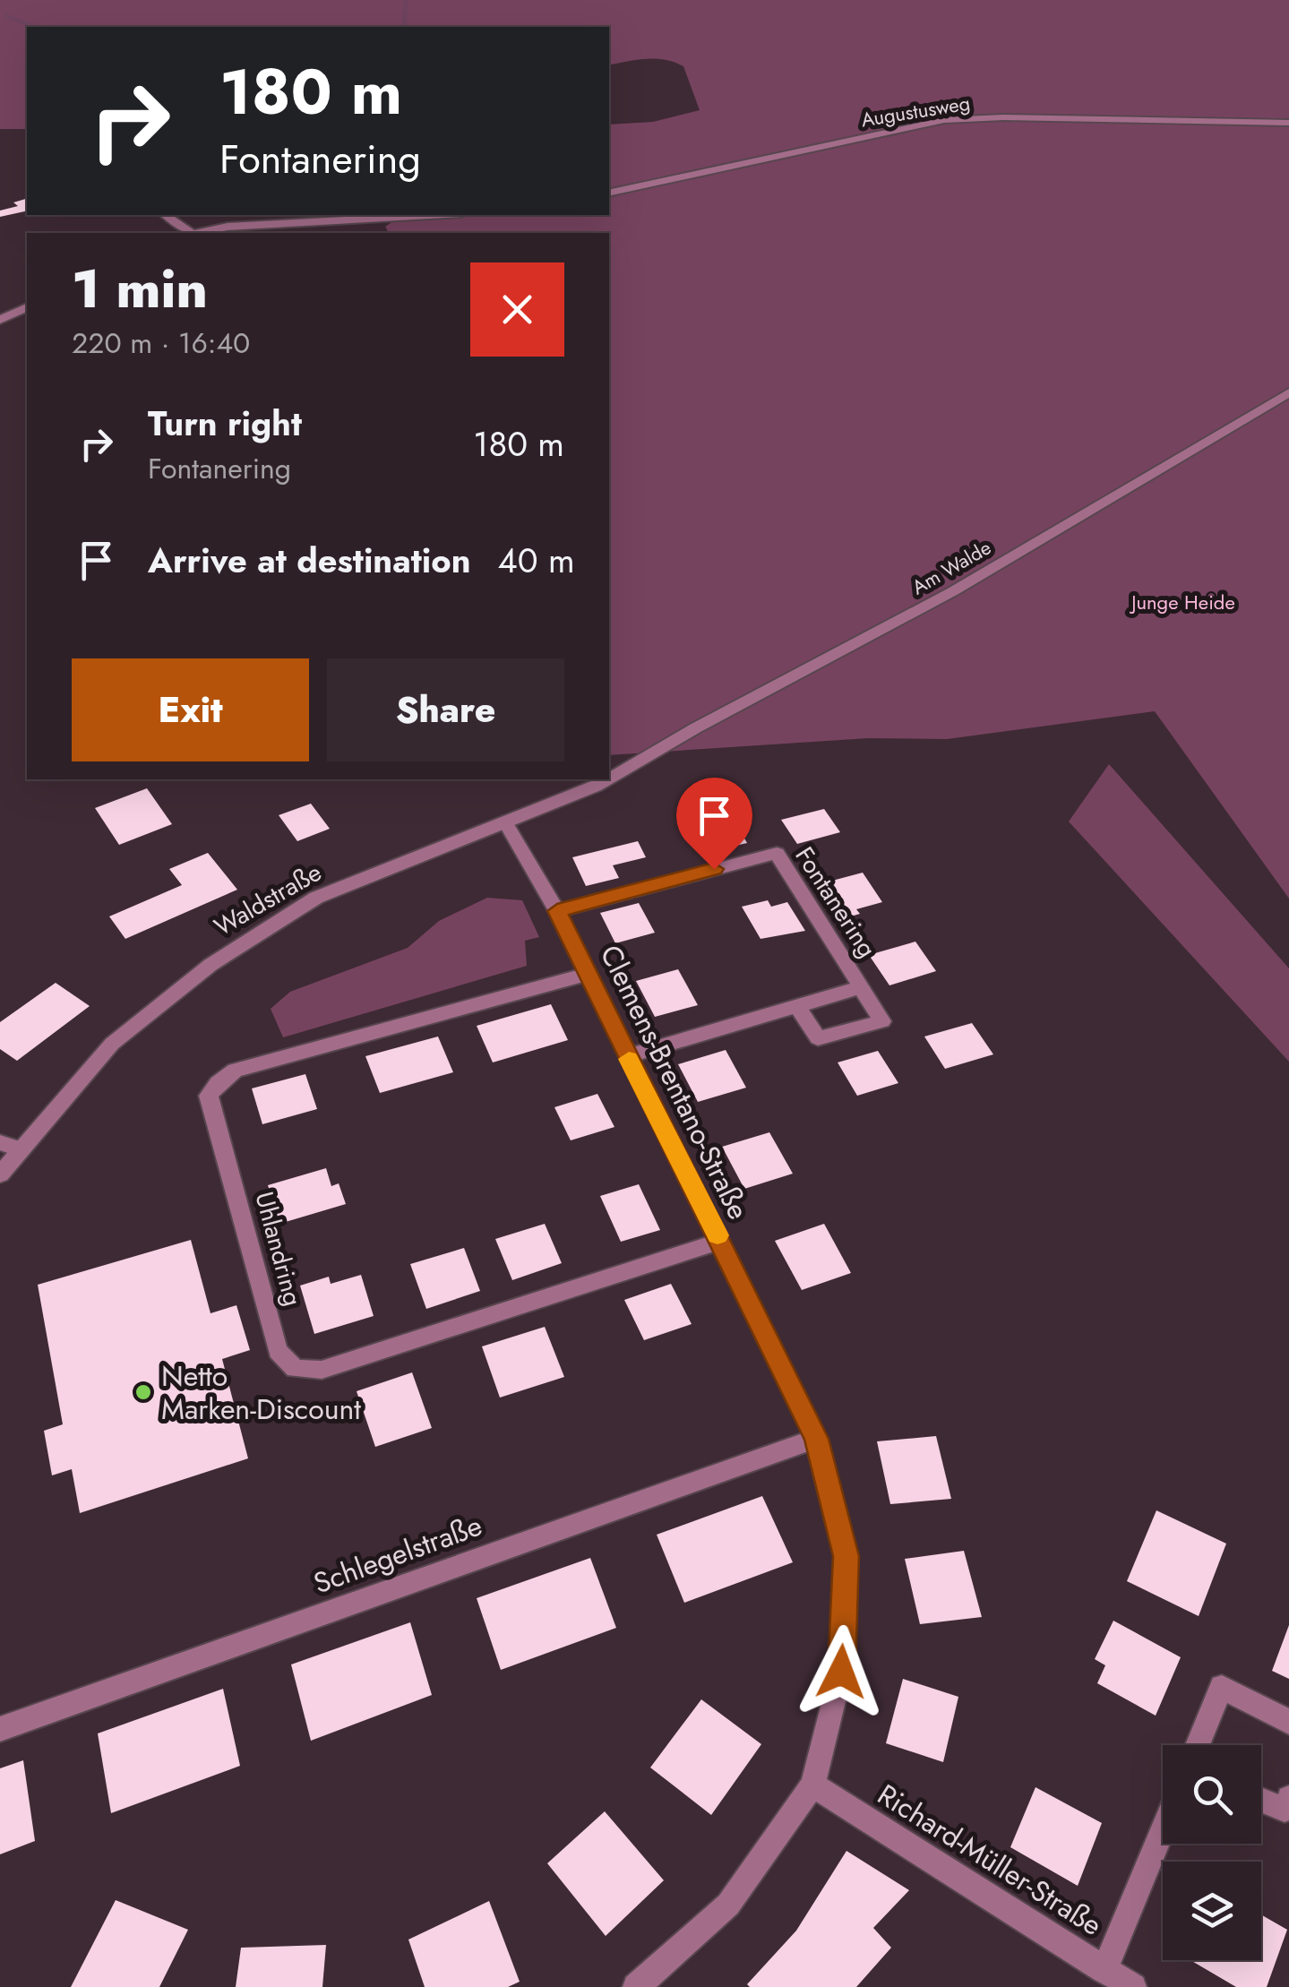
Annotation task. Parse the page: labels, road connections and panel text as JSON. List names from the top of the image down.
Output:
{
  "streets": {
    "street": [
      "Augustusweg",
      "Am Walde",
      "Waldstraße",
      "Fontanering",
      "Clemens-Brentano-Straße",
      "Uhlandring",
      "Schlegelstraße",
      "Richard-Müller-Straße"
    ]
  },
  "crossings": [
    ["Am Walde", "Waldstraße"],
    ["Waldstraße", "Clemens-Brentano-Straße"],
    ["Fontanering", "Clemens-Brentano-Straße"],
    ["Clemens-Brentano-Straße", "Uhlandring"],
    ["Clemens-Brentano-Straße", "Schlegelstraße"],
    ["Clemens-Brentano-Straße", "Richard-Müller-Straße"]
  ],
  "parks": ["Junge Heide"],
  "places": ["Netto Marken-Discount"],
  "page": {
    "turn": ["180 m", "Fontanering"],
    "heading": ["1 min", "220 m · 16:40"],
    "list": [
      {
        "name": "Turn right",
        "note": "Fontanering",
        "value": "180 m"
      },
      {
        "name": "Arrive at destination",
        "value": "40 m"
      }
    ],
    "buttons": ["Exit", "Share"]
  }
}
